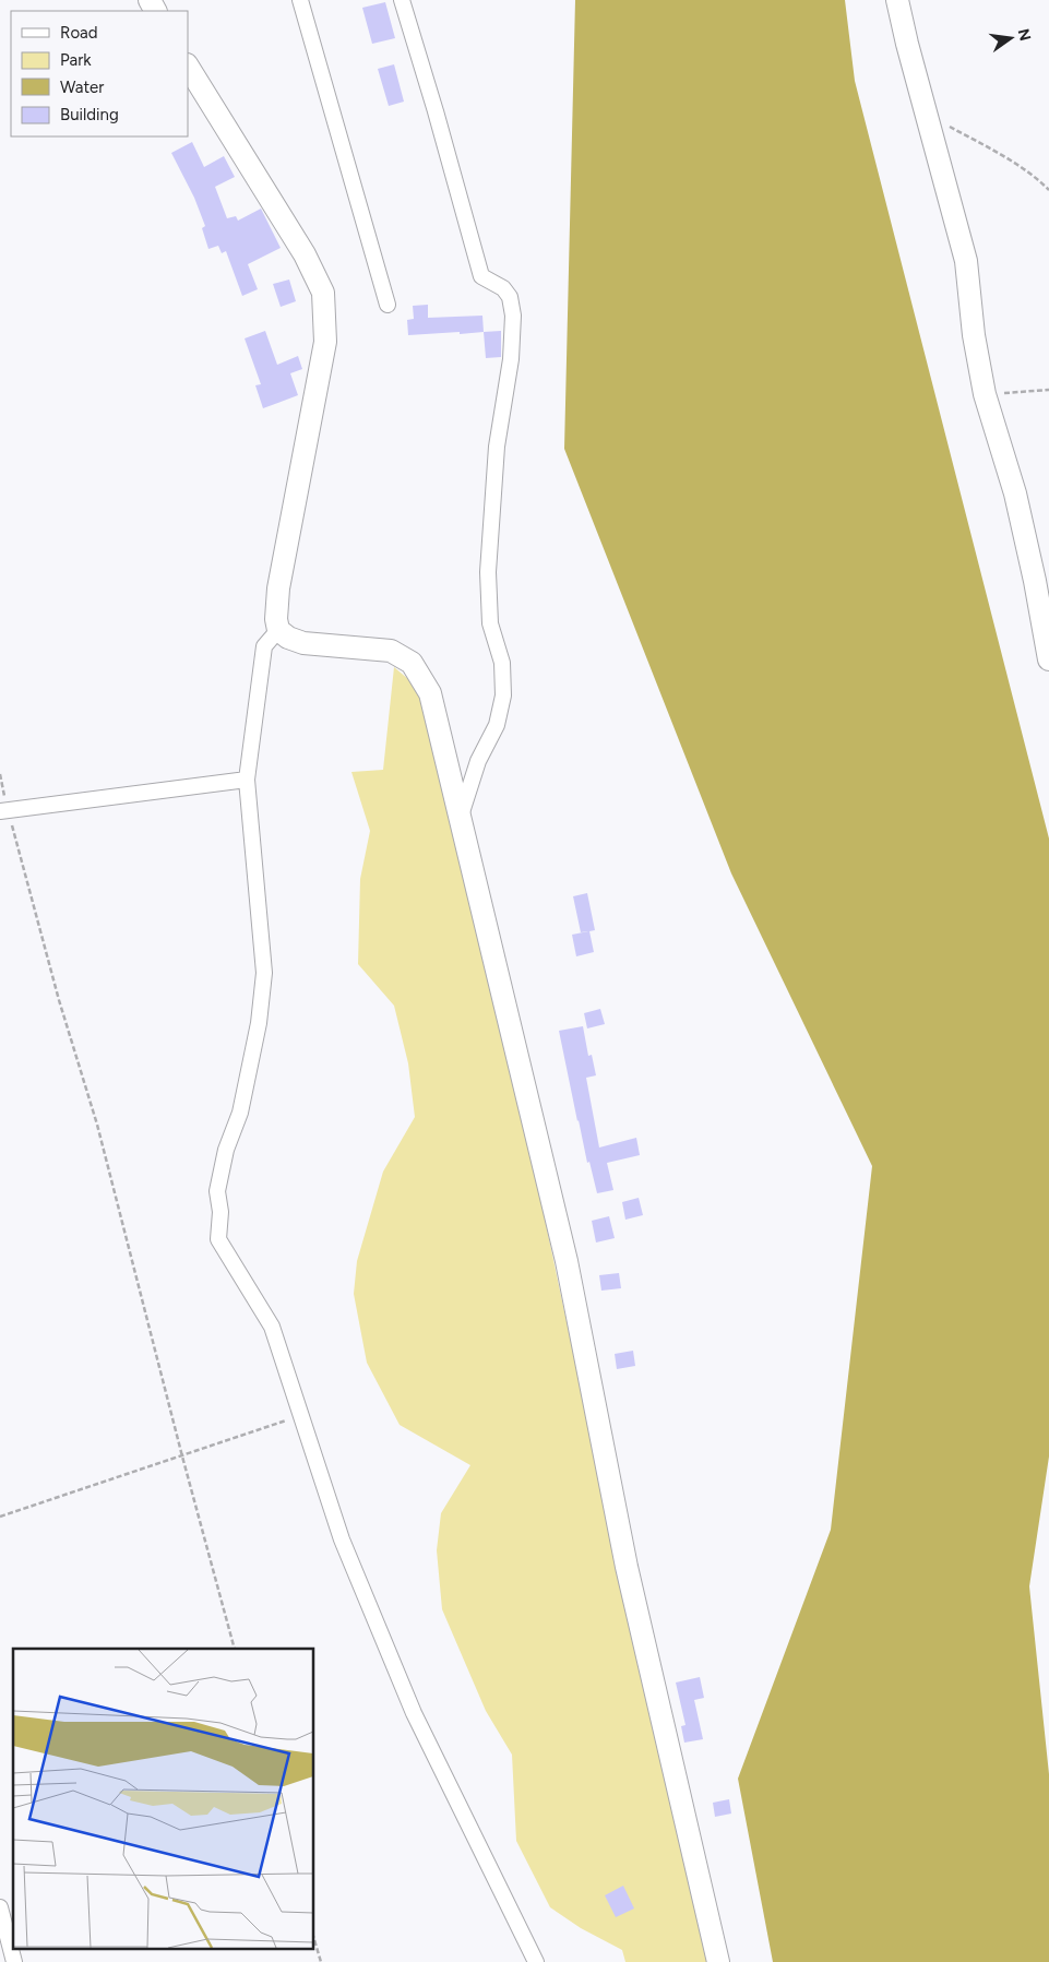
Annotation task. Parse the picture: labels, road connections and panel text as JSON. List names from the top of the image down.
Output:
{
  "legend": [
    "Road",
    "Park",
    "Water",
    "Building"
  ],
  "north": "right"
}
